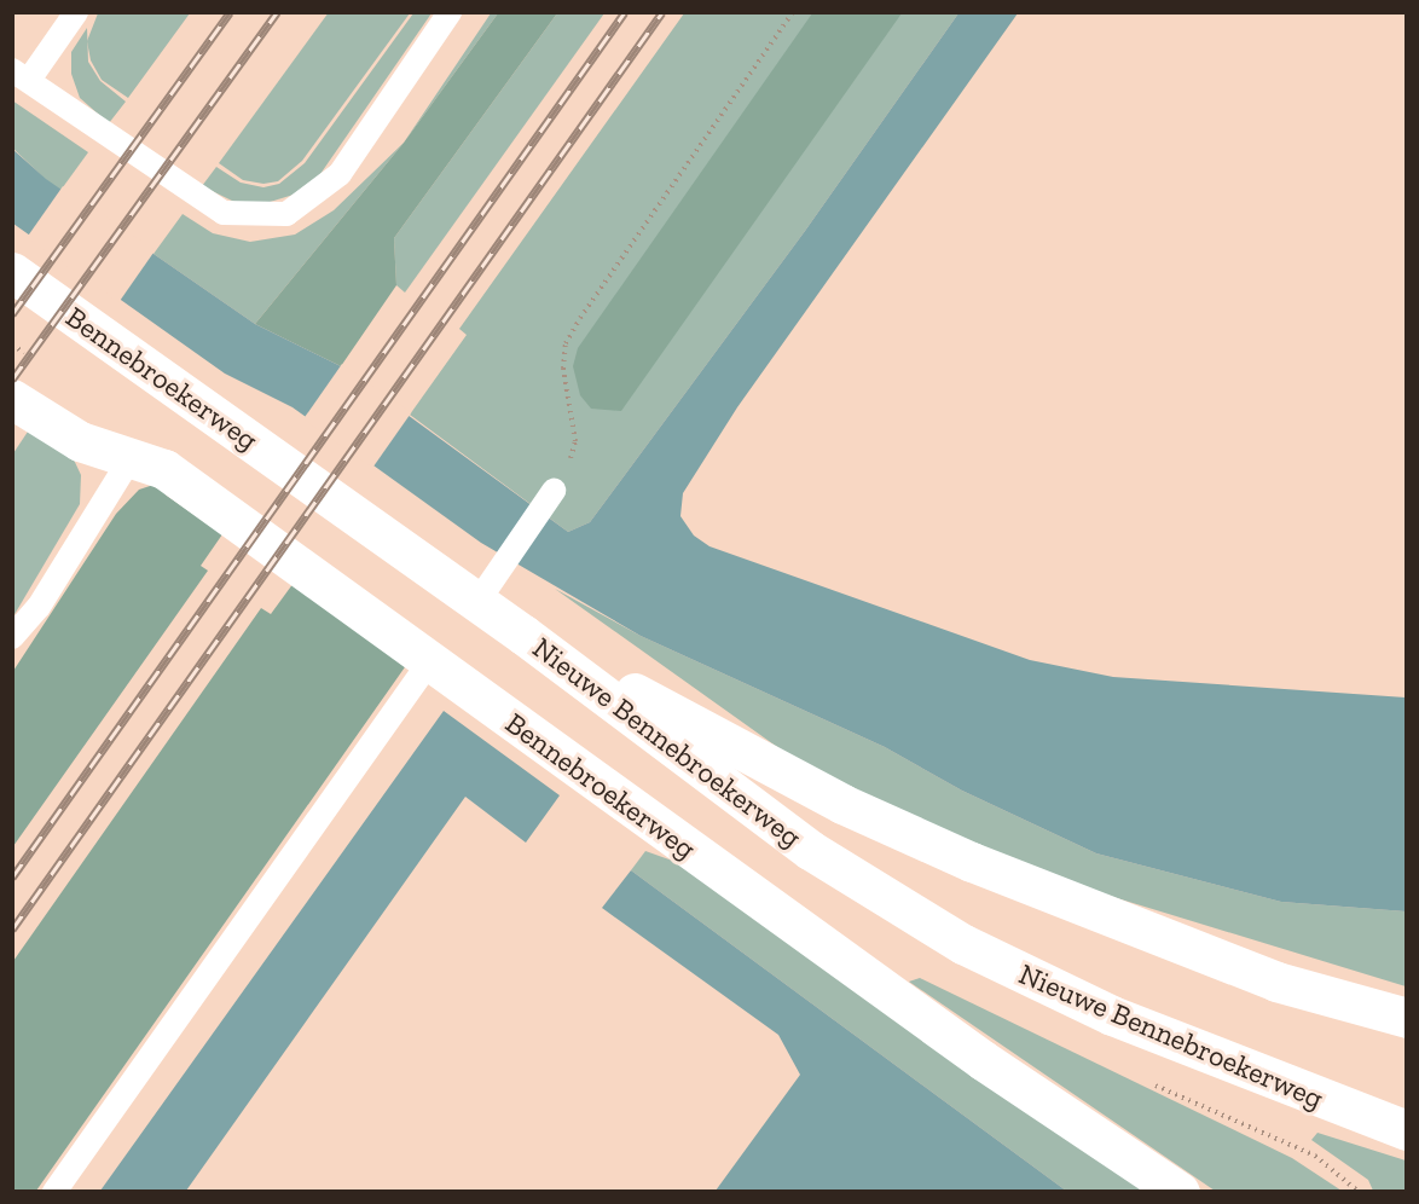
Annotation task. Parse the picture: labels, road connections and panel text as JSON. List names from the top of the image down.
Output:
{
  "streets": {
    "main road": ["Bennebroekerweg", "Nieuwe Bennebroekerweg"]
  },
  "crossings": [
    ["Bennebroekerweg", "Nieuwe Bennebroekerweg"]
  ]
}
